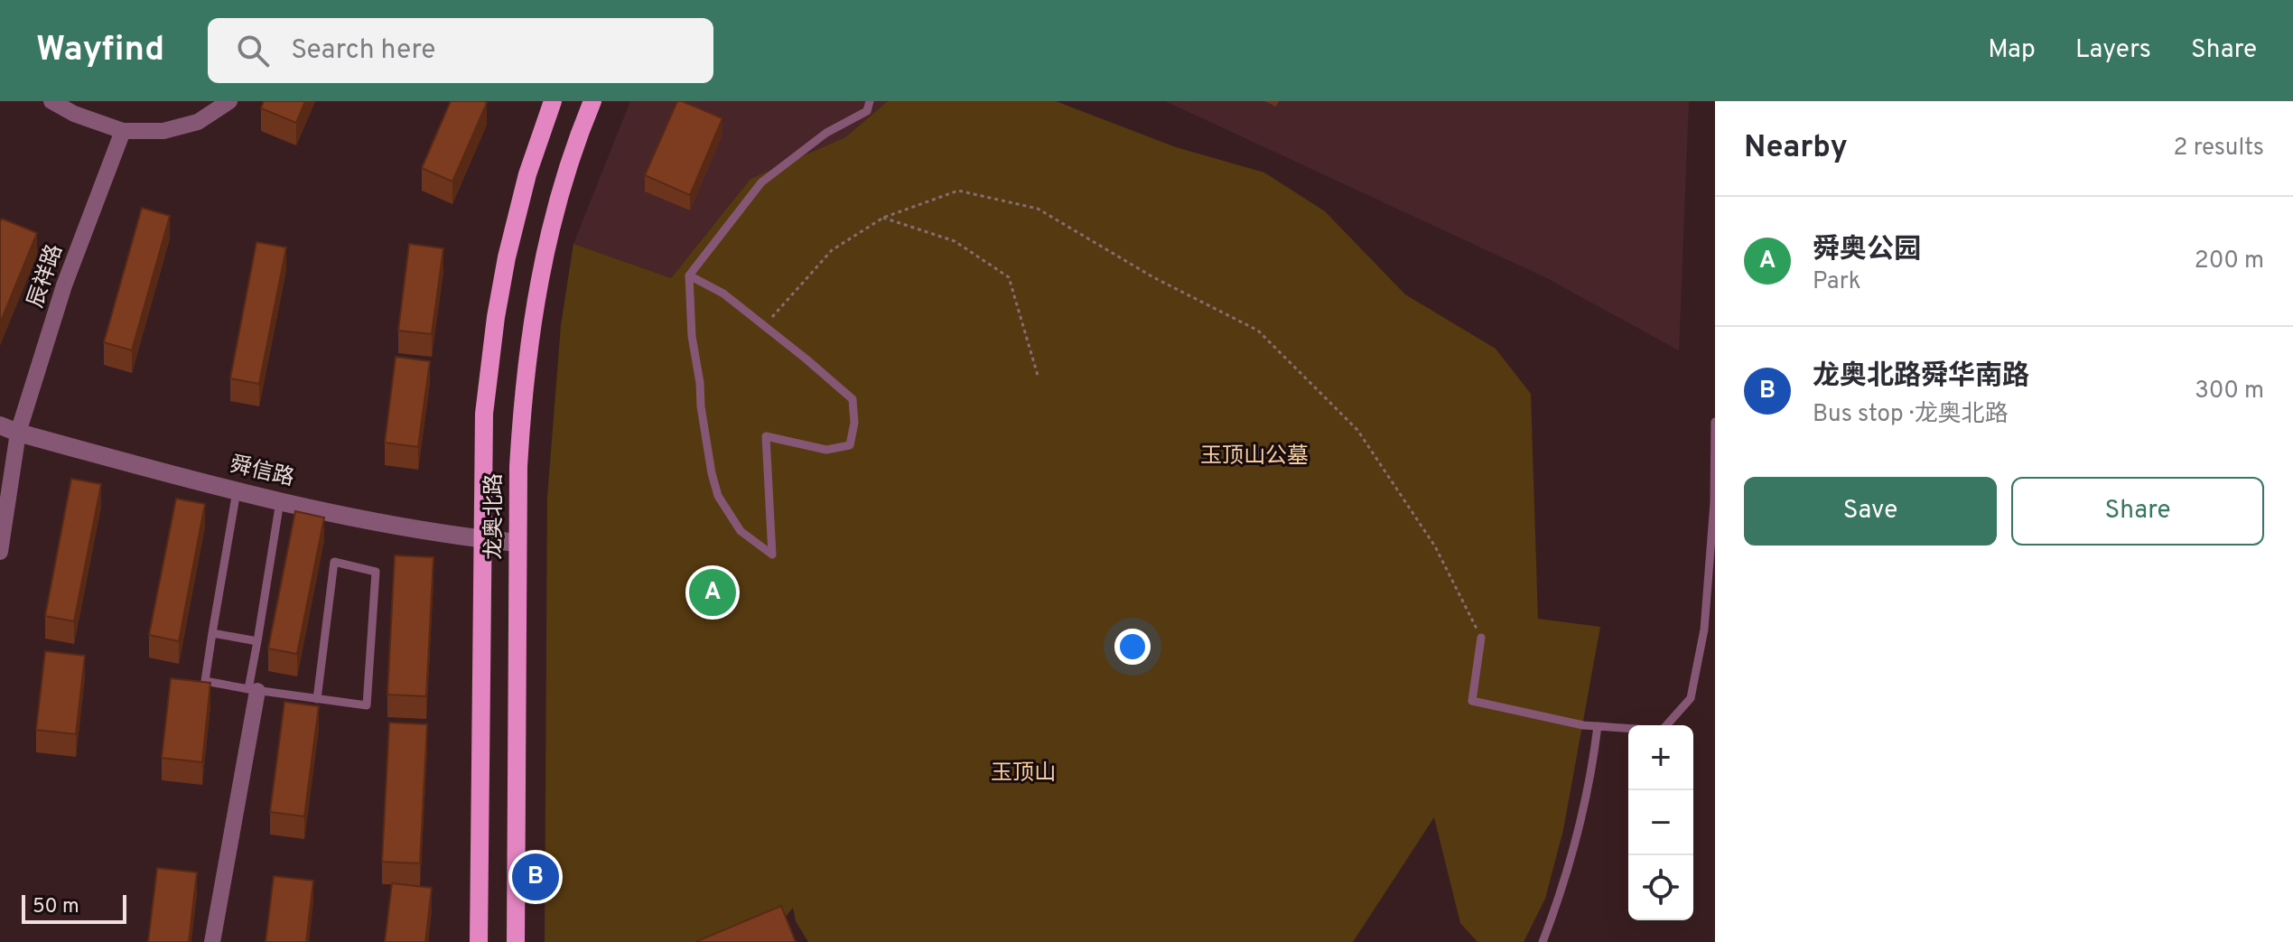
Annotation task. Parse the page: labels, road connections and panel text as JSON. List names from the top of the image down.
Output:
{
  "streets": {
    "main road": ["龙奥北路"],
    "street": ["辰祥路", "舜信路"]
  },
  "crossings": [
    ["辰祥路", "舜信路"],
    ["舜信路", "龙奥北路"]
  ],
  "parks": ["玉顶山公墓", "玉顶山"],
  "scale_bar": "50 m",
  "page": {
    "header": "Wayfind",
    "search": "Search here",
    "nav": ["Map", "Layers", "Share"],
    "heading": ["Nearby", "2 results"],
    "list": [
      {
        "mark": "A",
        "name": "舜奥公园",
        "note": "Park",
        "value": "200 m"
      },
      {
        "mark": "B",
        "name": "龙奥北路舜华南路",
        "note": "Bus stop · 龙奥北路",
        "value": "300 m"
      }
    ],
    "buttons": ["Save", "Share"],
    "pins": ["A", "B"],
    "map_buttons": ["+", "−"],
    "scale": "50 m"
  }
}
